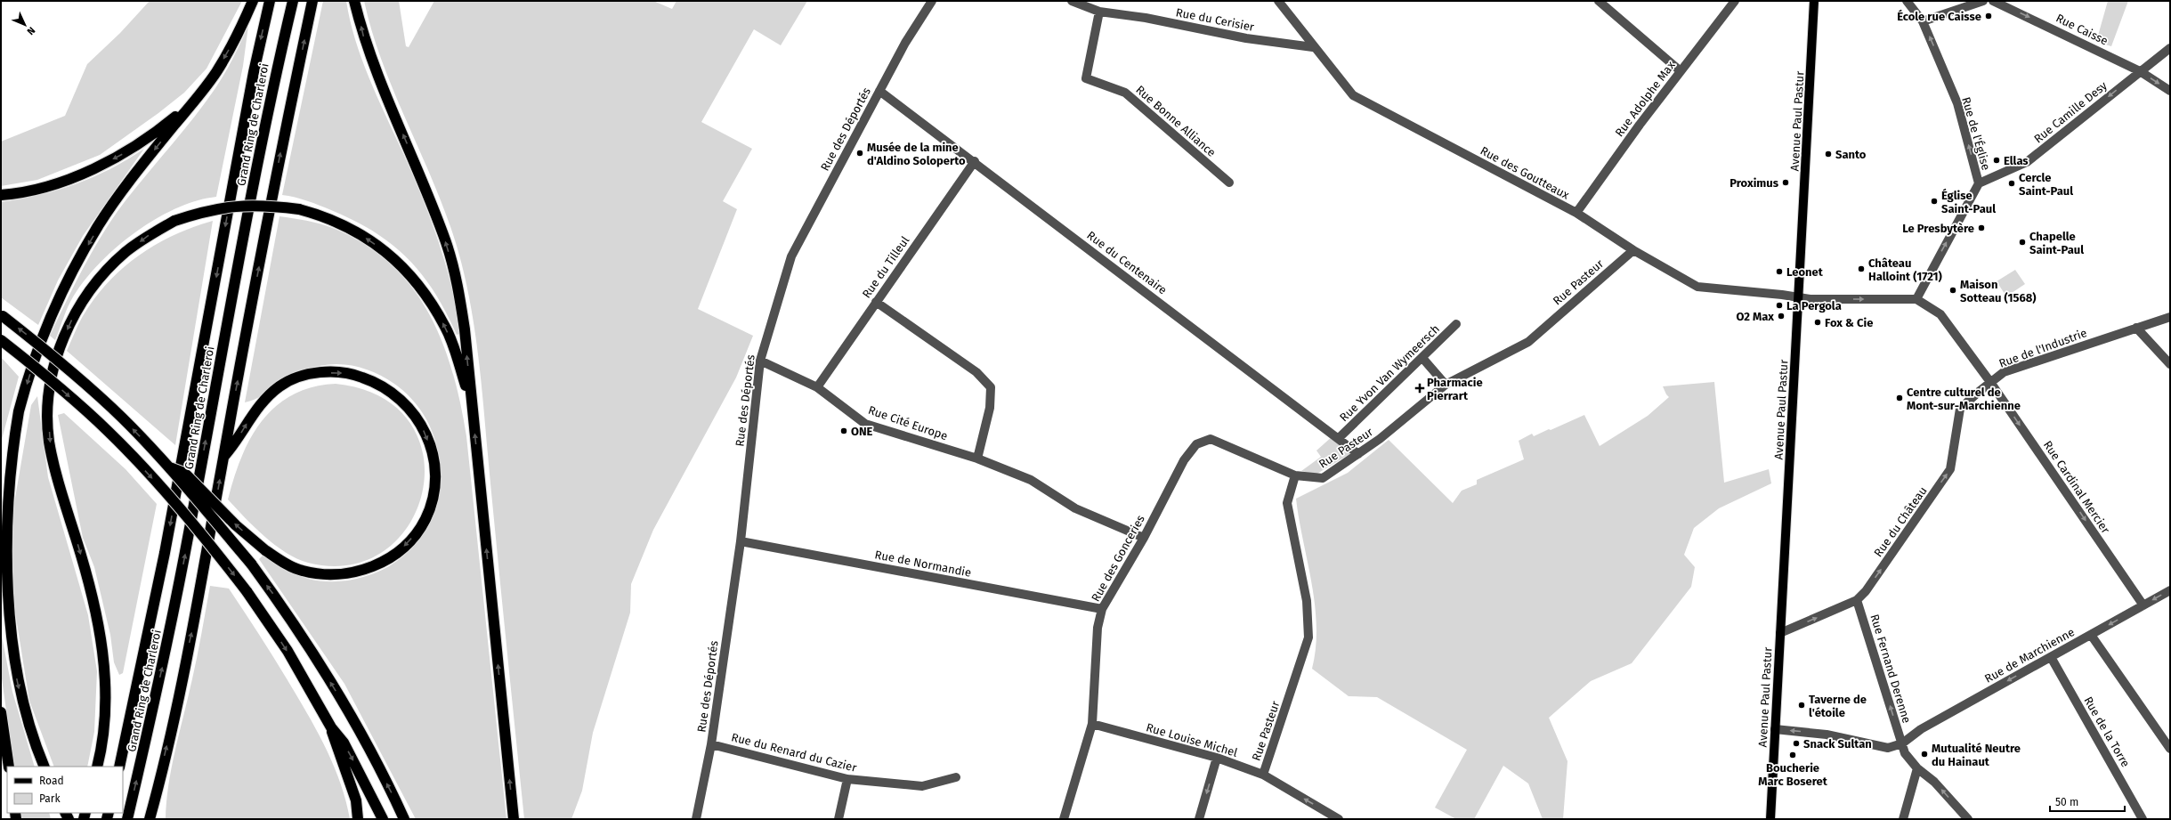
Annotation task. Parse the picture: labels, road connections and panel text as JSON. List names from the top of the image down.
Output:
{
  "streets": {
    "highway": ["Grand Ring de Charleroi"],
    "main road": ["Avenue Paul Pastur"],
    "street": [
      "Rue du Cerisier",
      "Rue Caisse",
      "Rue Adolphe Max",
      "Rue Camille Desy",
      "Rue Bonne Alliance",
      "Rue des Déportés",
      "Rue de l'Église",
      "Rue des Goutteaux",
      "Rue du Centenaire",
      "Rue du Tilleul",
      "Rue Pasteur",
      "Rue de l'Industrie",
      "Rue Yvon Van Wymeersch",
      "Rue Cité Europe",
      "Rue Cardinal Mercier",
      "Rue du Château",
      "Rue des Gonceries",
      "Rue de Normandie",
      "Rue de Marchienne",
      "Rue Fernand Derenne",
      "Rue de la Torre",
      "Rue Louise Michel",
      "Rue du Renard du Cazier"
    ]
  },
  "crossings": [
    ["Rue du Cerisier", "Rue Bonne Alliance"],
    ["Rue du Cerisier", "Rue des Goutteaux"],
    ["Rue Caisse", "Rue Camille Desy"],
    ["Rue Adolphe Max", "Rue des Goutteaux"],
    ["Rue Camille Desy", "Rue de l'Église"],
    ["Avenue Paul Pastur", "Rue des Goutteaux"],
    ["Avenue Paul Pastur", "Rue du Château"],
    ["Rue des Déportés", "Rue du Centenaire"],
    ["Rue des Déportés", "Rue Cité Europe"],
    ["Rue des Déportés", "Rue de Normandie"],
    ["Rue des Déportés", "Rue du Renard du Cazier"],
    ["Rue de l'Église", "Rue de l'Industrie"],
    ["Rue des Goutteaux", "Rue Pasteur"],
    ["Rue du Centenaire", "Rue du Tilleul"],
    ["Rue du Centenaire", "Rue Pasteur"],
    ["Rue du Centenaire", "Rue Yvon Van Wymeersch"],
    ["Rue du Tilleul", "Rue Cité Europe"],
    ["Rue Pasteur", "Rue des Gonceries"],
    ["Rue Pasteur", "Rue Louise Michel"],
    ["Rue de l'Industrie", "Rue Cardinal Mercier"],
    ["Rue de l'Industrie", "Rue du Château"],
    ["Rue Cité Europe", "Rue des Gonceries"],
    ["Rue Cardinal Mercier", "Rue du Château"],
    ["Rue Cardinal Mercier", "Rue de Marchienne"],
    ["Rue du Château", "Rue Fernand Derenne"],
    ["Rue des Gonceries", "Rue de Normandie"],
    ["Rue des Gonceries", "Rue Louise Michel"],
    ["Rue de Marchienne", "Rue Fernand Derenne"],
    ["Rue de Marchienne", "Rue de la Torre"]
  ],
  "one_way": [
    "Rue Caisse",
    "Rue Camille Desy",
    "Rue de l'Église",
    "Rue Cardinal Mercier",
    "Rue du Château",
    "Rue de Marchienne",
    "Rue Fernand Derenne"
  ],
  "places": {
    "other": [
      "École rue Caisse",
      "Musée de la mine d'Aldino Soloperto",
      "Santo",
      "Ellas",
      "Proximus",
      "Cercle Saint-Paul",
      "Église Saint-Paul",
      "Le Presbytère",
      "Chapelle Saint-Paul",
      "Château Halloint (1721)",
      "Leonet",
      "Maison Sotteau (1568)",
      "La Pergola",
      "O2 Max",
      "Fox & Cie",
      "Centre culturel de Mont-sur-Marchienne",
      "ONE",
      "Taverne de l'étoile",
      "Snack Sultan",
      "Mutualité Neutre du Hainaut",
      "Boucherie Marc Boseret"
    ],
    "health": ["Pharmacie Pierrart"]
  },
  "legend": ["Road", "Park"],
  "scale_bar": "50 m",
  "north": "bottom right"
}
